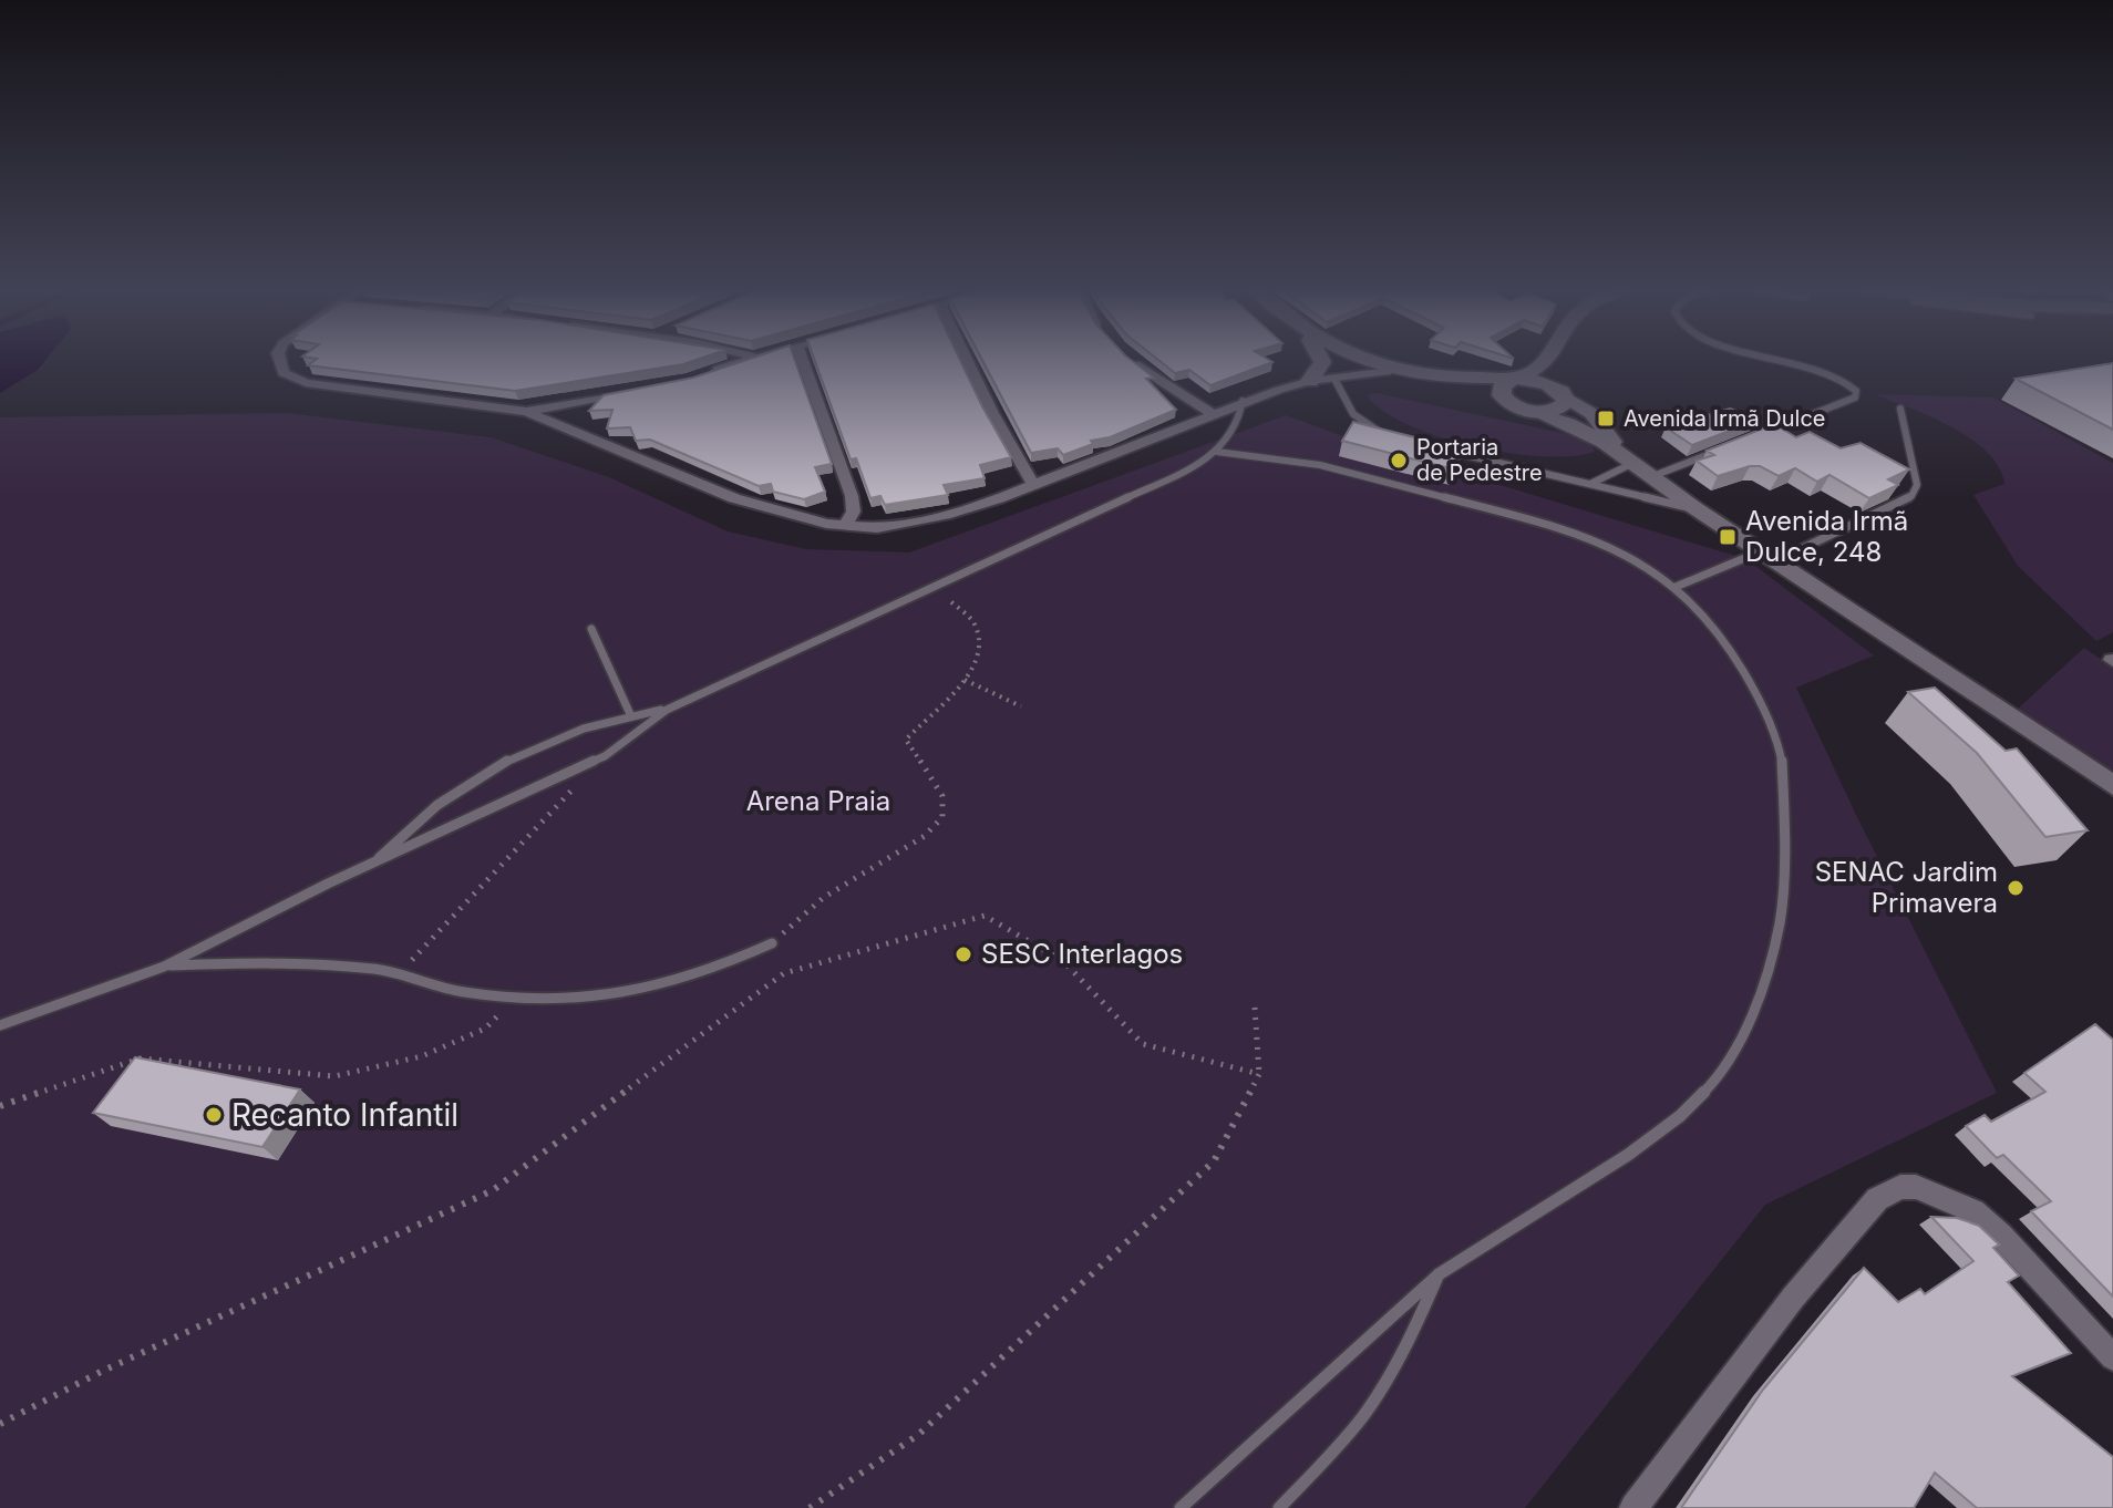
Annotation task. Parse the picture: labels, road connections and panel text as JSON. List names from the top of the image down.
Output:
{
  "parks": ["Arena Praia"],
  "places": {
    "transit": ["Avenida Irmã Dulce", "Avenida Irmã Dulce, 248"],
    "other": [
      "Portaria de Pedestre",
      "SENAC Jardim Primavera",
      "SESC Interlagos",
      "Recanto Infantil"
    ]
  }
}
